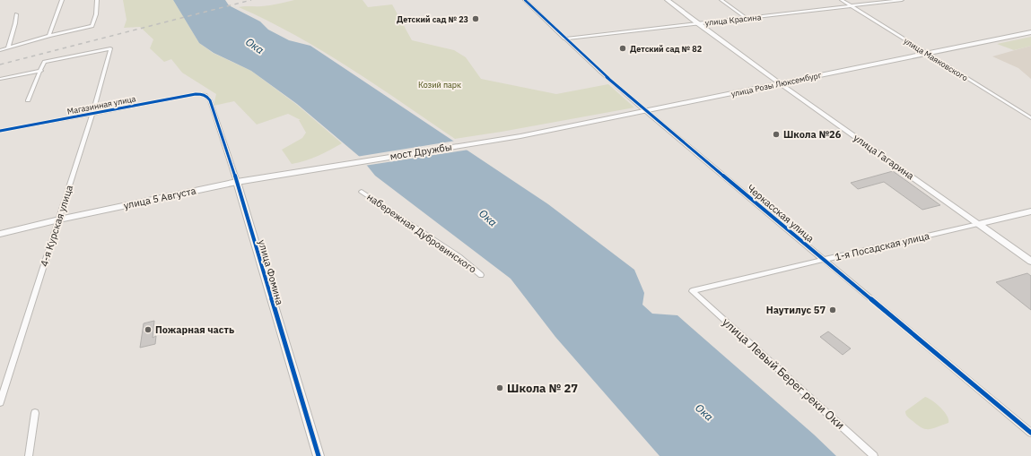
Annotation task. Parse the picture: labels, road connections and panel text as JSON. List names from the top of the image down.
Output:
{
  "streets": {
    "main road": ["улица Розы Люксембург", "мост Дружбы", "улица 5 Августа"],
    "street": [
      "улица Красина",
      "улица Маяковского",
      "Магазинная улица",
      "улица Гагарина",
      "Черкасская улица",
      "4-я Курская улица",
      "набережная Дубровинского",
      "1-я Посадская улица",
      "улица Фомина",
      "улица Левый Берег реки Оки"
    ]
  },
  "crossings": [
    ["улица Красина", "улица Маяковского"],
    ["улица Красина", "улица Гагарина"],
    ["улица Красина", "Черкасская улица"],
    ["улица Маяковского", "улица Розы Люксембург"],
    ["улица Розы Люксембург", "мост Дружбы"],
    ["улица Розы Люксембург", "улица Гагарина"],
    ["улица Розы Люксембург", "Черкасская улица"],
    ["Магазинная улица", "4-я Курская улица"],
    ["Магазинная улица", "улица Фомина"],
    ["мост Дружбы", "улица 5 Августа"],
    ["улица Гагарина", "1-я Посадская улица"],
    ["улица 5 Августа", "4-я Курская улица"],
    ["улица 5 Августа", "улица Фомина"],
    ["Черкасская улица", "1-я Посадская улица"],
    ["1-я Посадская улица", "улица Левый Берег реки Оки"]
  ],
  "water": ["Ока"],
  "parks": ["Козий парк"],
  "places": [
    "Детский сад № 23",
    "Детский сад № 82",
    "Школа №26",
    "Наутилус 57",
    "Пожарная часть",
    "Школа № 27"
  ]
}
